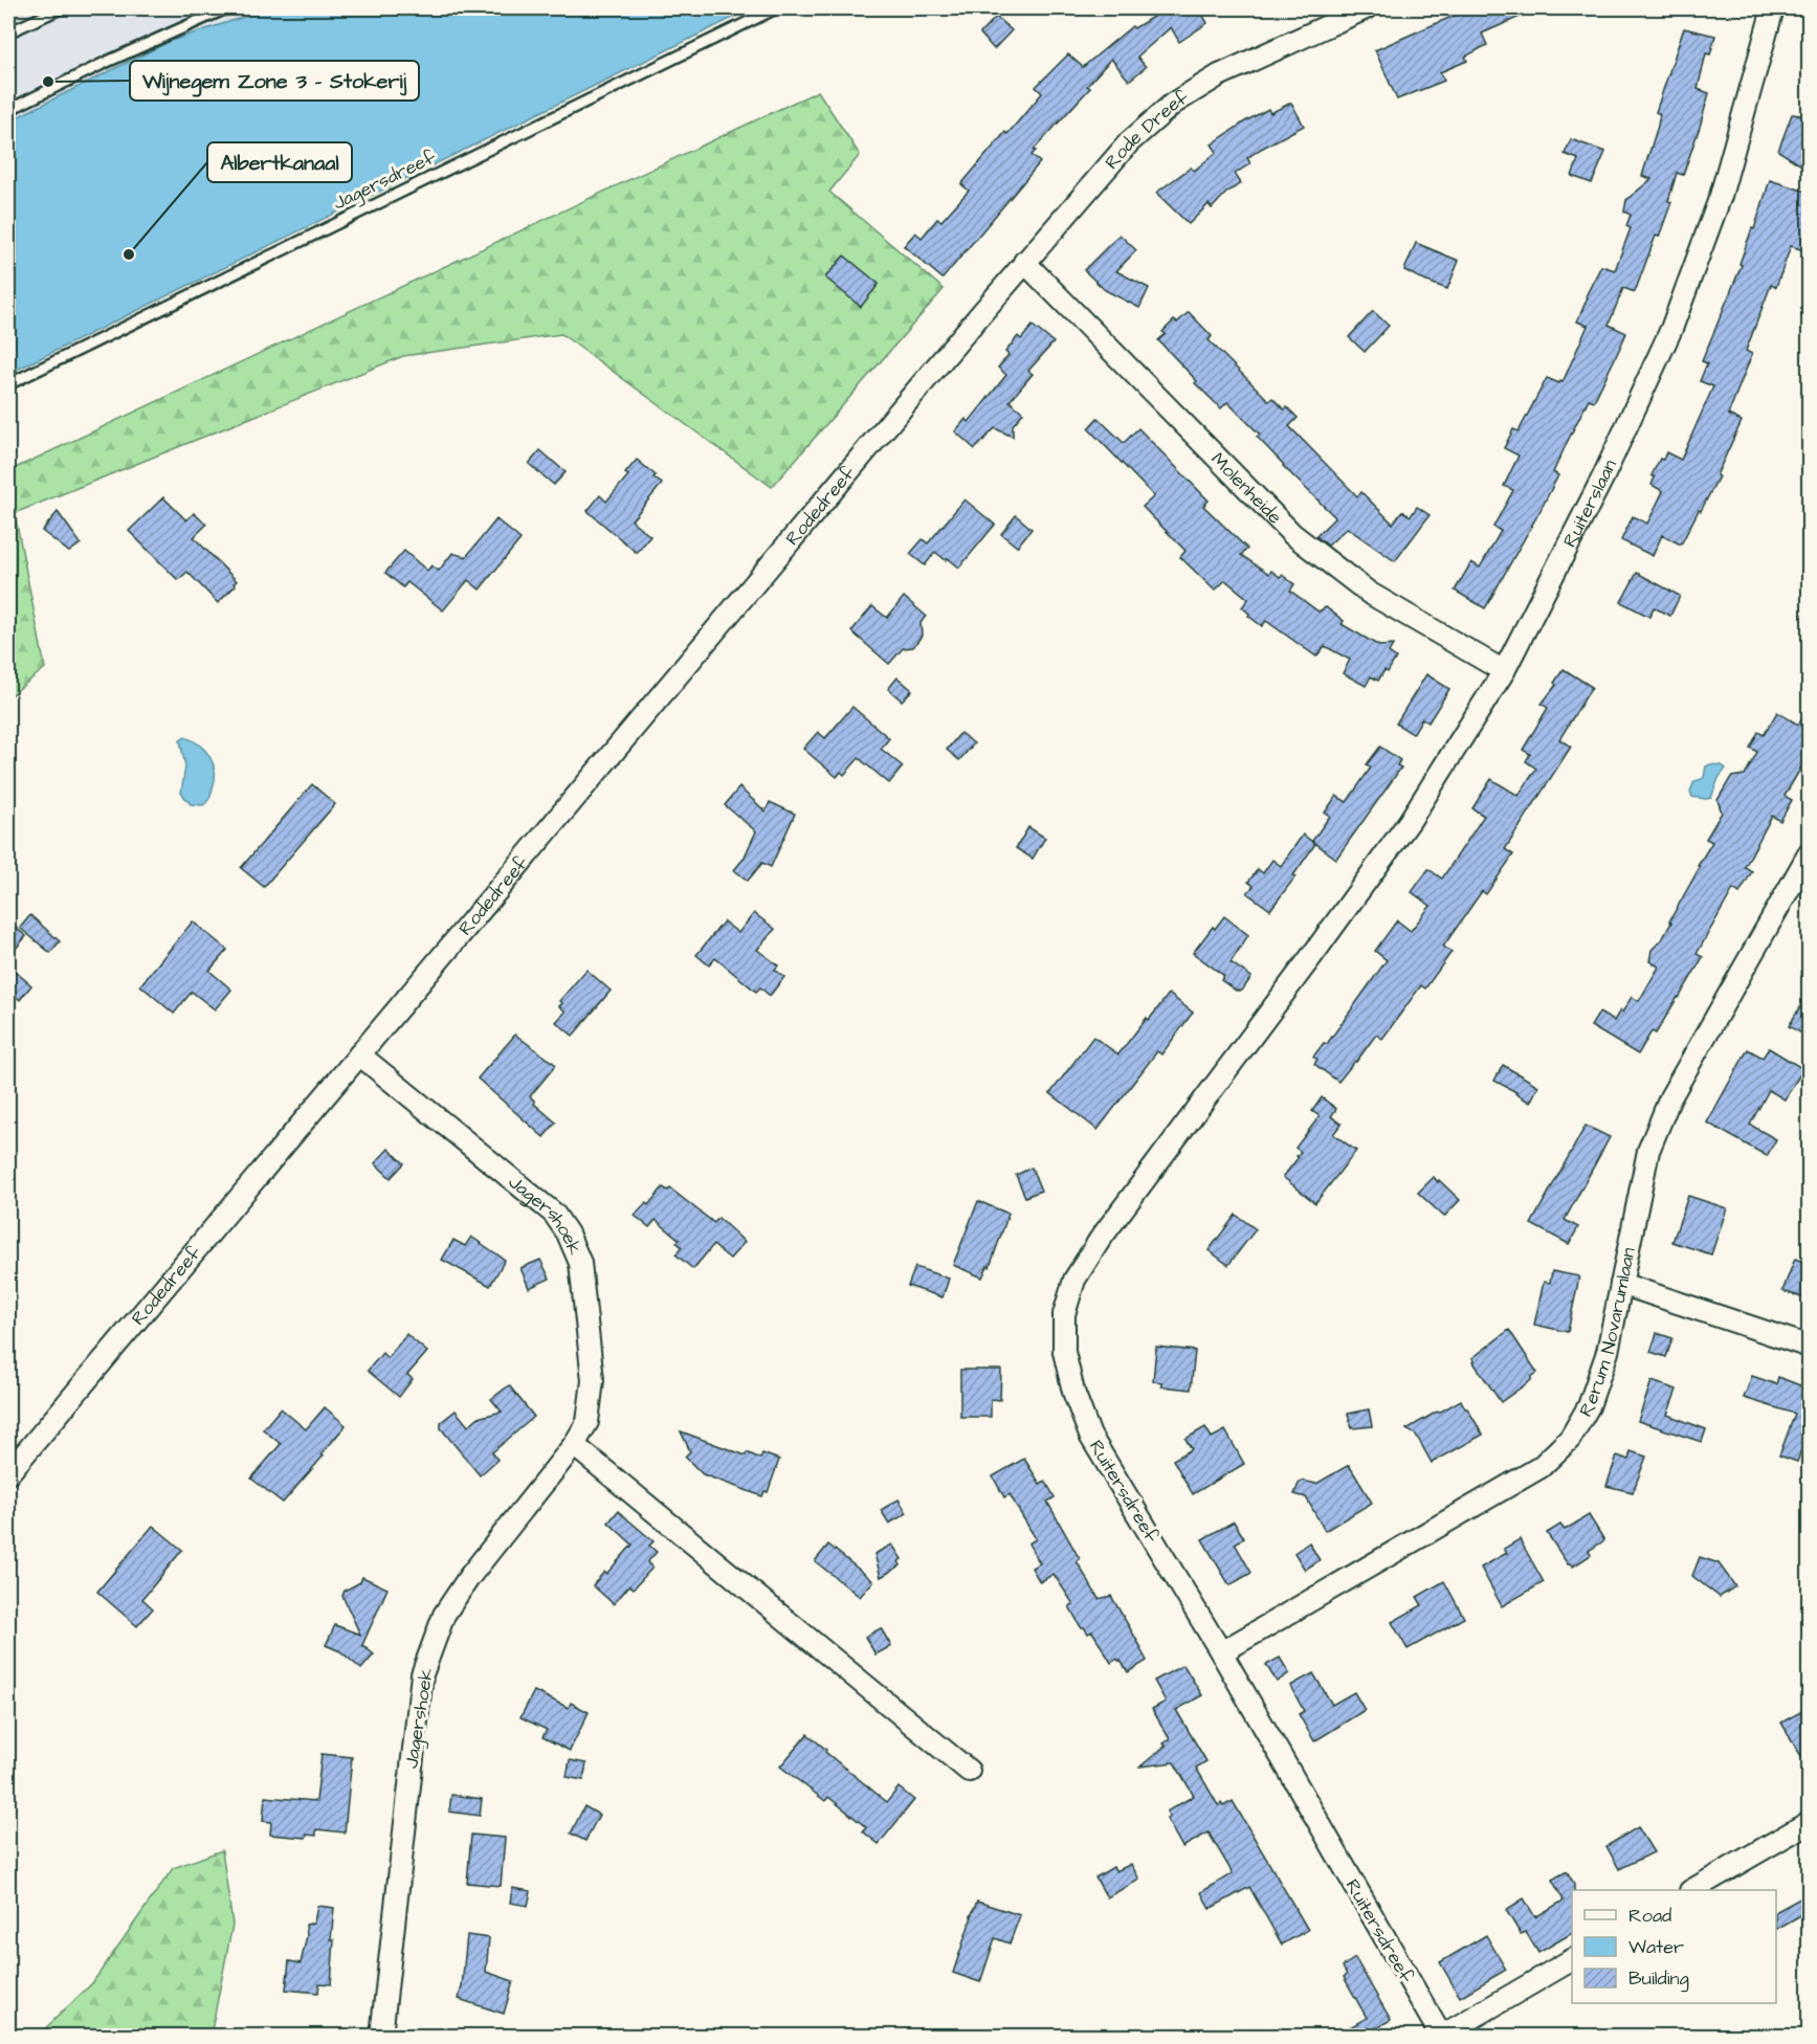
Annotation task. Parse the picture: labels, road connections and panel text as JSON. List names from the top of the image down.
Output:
{
  "streets": {
    "street": [
      "Rode Dreef",
      "Molenheide",
      "Ruiterslaan",
      "Rodedreef",
      "Jagershoek",
      "Rerum Novarumlaan",
      "Ruitersdreef"
    ],
    "lane": ["Jagersdreef"]
  },
  "crossings": [
    ["Rode Dreef", "Molenheide"],
    ["Rode Dreef", "Rodedreef"],
    ["Molenheide", "Ruiterslaan"],
    ["Ruiterslaan", "Ruitersdreef"],
    ["Rodedreef", "Jagershoek"],
    ["Rerum Novarumlaan", "Ruitersdreef"]
  ],
  "places": ["Wijnegem Zone 3 - Stokerij", "Albertkanaal"],
  "legend": ["Road", "Water", "Building"]
}
